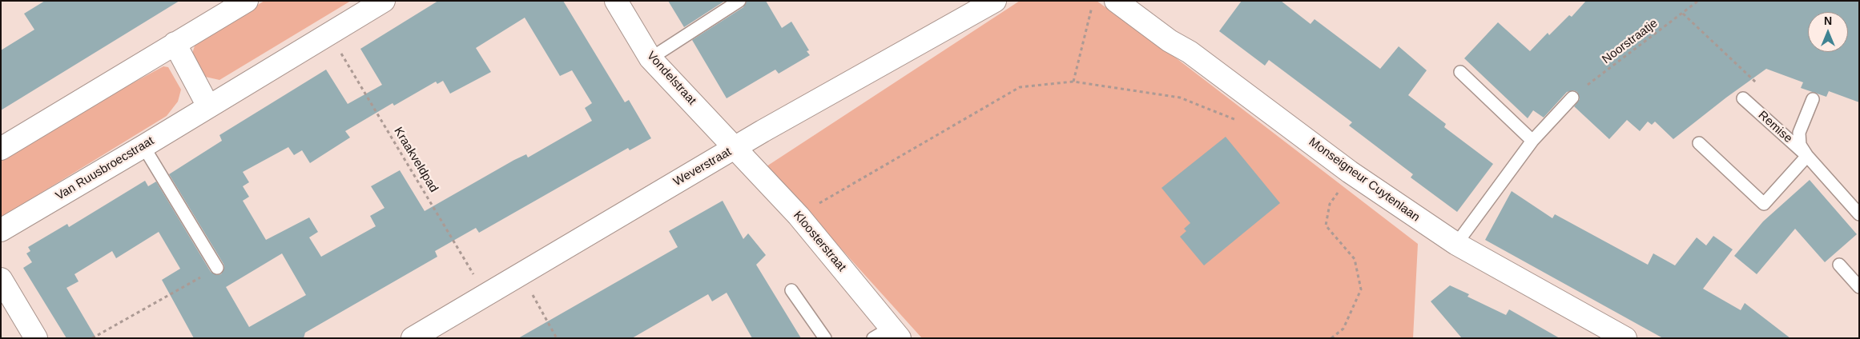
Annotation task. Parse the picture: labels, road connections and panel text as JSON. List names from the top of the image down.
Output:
{
  "streets": {
    "street": [
      "Vondelstraat",
      "Weverstraat",
      "Van Ruusbroecstraat",
      "Monseigneur Cuytenlaan",
      "Kloosterstraat"
    ],
    "lane": ["Remise"],
    "path": ["Noorstraatje", "Kraakveldpad"]
  },
  "crossings": [
    ["Vondelstraat", "Weverstraat"],
    ["Vondelstraat", "Kloosterstraat"],
    ["Kraakveldpad", "Weverstraat"],
    ["Kraakveldpad", "Van Ruusbroecstraat"],
    ["Weverstraat", "Kloosterstraat"]
  ],
  "north": "top"
}
